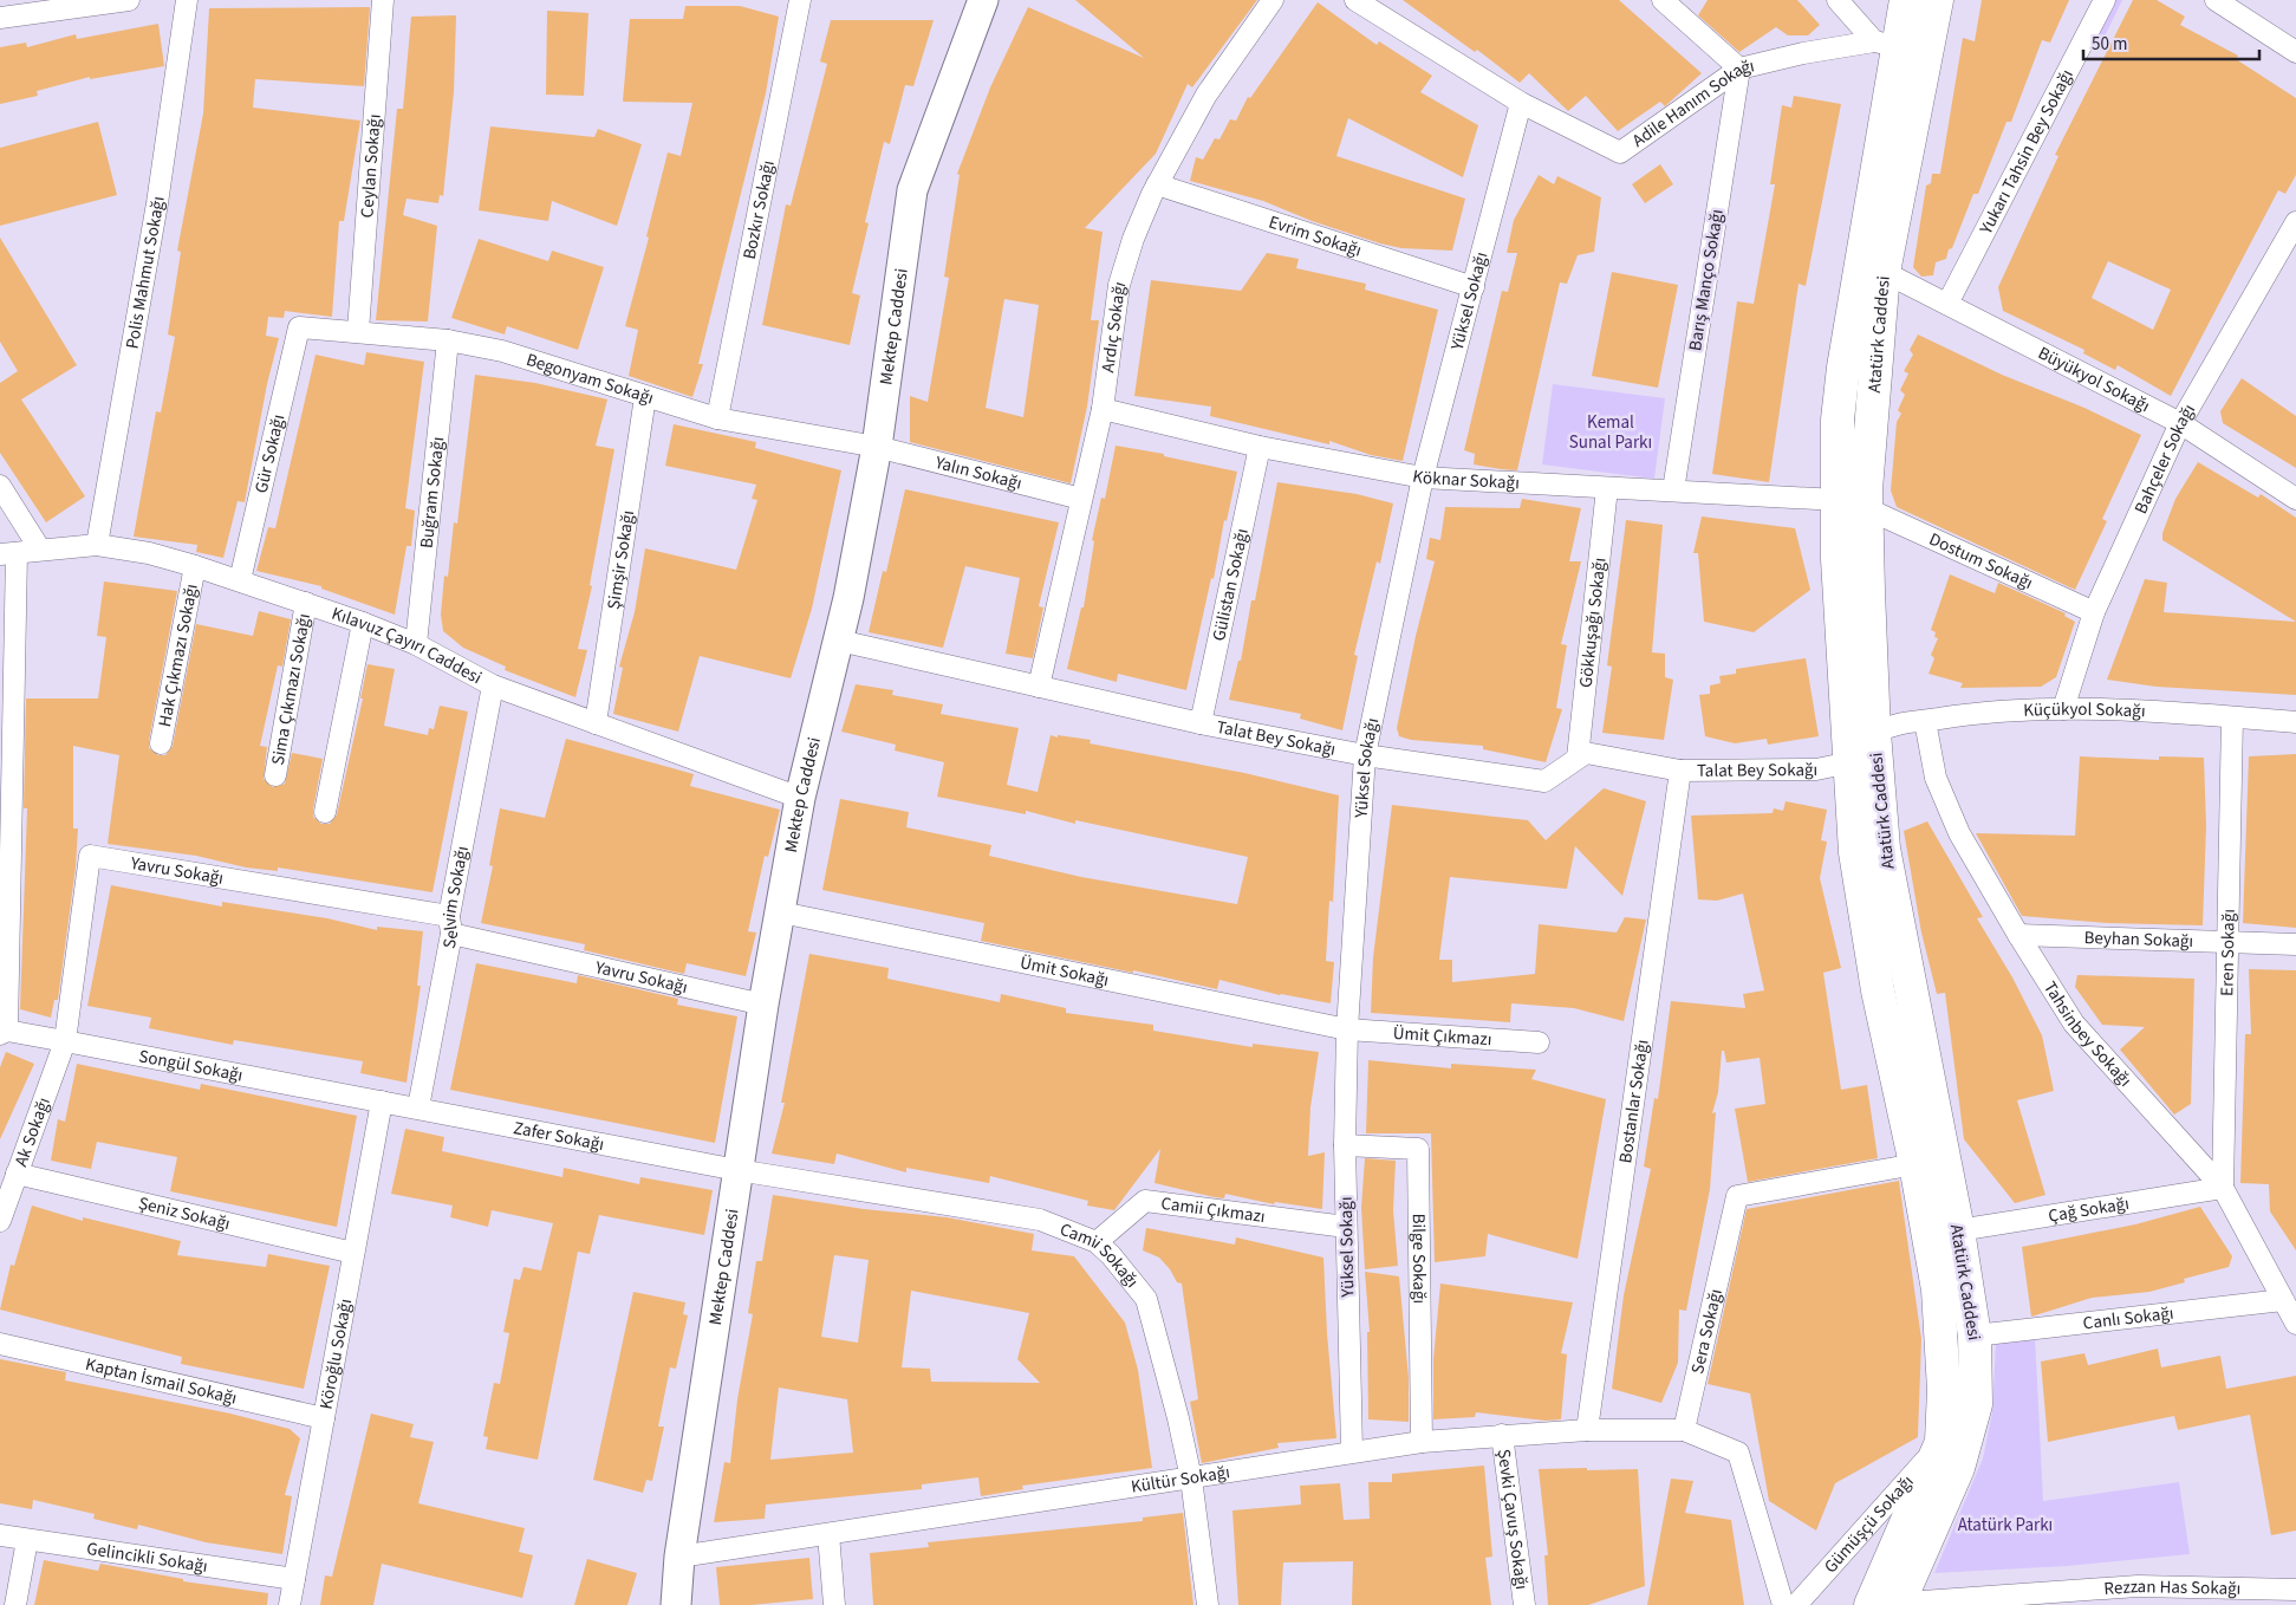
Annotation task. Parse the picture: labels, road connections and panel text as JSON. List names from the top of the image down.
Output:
{
  "streets": {
    "main road": ["Atatürk Caddesi"],
    "street": [
      "Adile Hanım Sokağı",
      "Yukarı Tahsin Bey Sokağı",
      "Ceylan Sokağı",
      "Bozkır Sokağı",
      "Evrim Sokağı",
      "Polis Mahmut Sokağı",
      "Barış Manço Sokağı",
      "Yüksel Sokağı",
      "Mektep Caddesi",
      "Ardıç Sokağı",
      "Büyükyol Sokağı",
      "Begonyam Sokağı",
      "Gür Sokağı",
      "Bahçeler Sokağı",
      "Yalın Sokağı",
      "Köknar Sokağı",
      "Buğram Sokağı",
      "Şimşir Sokağı",
      "Dostum Sokağı",
      "Gülistan Sokağı",
      "Gökkuşağı Sokağı",
      "Kılavuz Çayırı Caddesi",
      "Hak Çıkmazı Sokağı",
      "Sima Çıkmazı Sokağı",
      "Küçükyol Sokağı",
      "Talat Bey Sokağı",
      "Yavru Sokağı",
      "Selvim Sokağı",
      "Beyhan Sokağı",
      "Eren Sokağı",
      "Ümit Sokağı",
      "Tahsinbey Sokağı",
      "Ümit Çıkmazı",
      "Songül Sokağı",
      "Bostanlar Sokağı",
      "Ak Sokağı",
      "Zafer Sokağı",
      "Çağ Sokağı",
      "Camii Çıkmazı",
      "Şeniz Sokağı",
      "Camii Sokağı",
      "Bilge Sokağı",
      "Canlı Sokağı",
      "Sera Sokağı",
      "Köroğlu Sokağı",
      "Kaptan İsmail Sokağı",
      "Kültür Sokağı",
      "Şevki Çavuş Sokağı",
      "Gümüşçü Sokağı",
      "Gelincikli Sokağı",
      "Rezzan Has Sokağı"
    ]
  },
  "crossings": [
    ["Adile Hanım Sokağı", "Barış Manço Sokağı"],
    ["Adile Hanım Sokağı", "Yüksel Sokağı"],
    ["Adile Hanım Sokağı", "Atatürk Caddesi"],
    ["Yukarı Tahsin Bey Sokağı", "Büyükyol Sokağı"],
    ["Ceylan Sokağı", "Begonyam Sokağı"],
    ["Bozkır Sokağı", "Begonyam Sokağı"],
    ["Evrim Sokağı", "Yüksel Sokağı"],
    ["Evrim Sokağı", "Ardıç Sokağı"],
    ["Polis Mahmut Sokağı", "Kılavuz Çayırı Caddesi"],
    ["Barış Manço Sokağı", "Köknar Sokağı"],
    ["Yüksel Sokağı", "Köknar Sokağı"],
    ["Yüksel Sokağı", "Talat Bey Sokağı"],
    ["Yüksel Sokağı", "Ümit Sokağı"],
    ["Yüksel Sokağı", "Ümit Çıkmazı"],
    ["Yüksel Sokağı", "Camii Çıkmazı"],
    ["Yüksel Sokağı", "Bilge Sokağı"],
    ["Yüksel Sokağı", "Kültür Sokağı"],
    ["Mektep Caddesi", "Begonyam Sokağı"],
    ["Mektep Caddesi", "Yalın Sokağı"],
    ["Mektep Caddesi", "Kılavuz Çayırı Caddesi"],
    ["Mektep Caddesi", "Talat Bey Sokağı"],
    ["Mektep Caddesi", "Yavru Sokağı"],
    ["Mektep Caddesi", "Ümit Sokağı"],
    ["Mektep Caddesi", "Zafer Sokağı"],
    ["Mektep Caddesi", "Camii Sokağı"],
    ["Mektep Caddesi", "Kültür Sokağı"],
    ["Ardıç Sokağı", "Yalın Sokağı"],
    ["Ardıç Sokağı", "Köknar Sokağı"],
    ["Ardıç Sokağı", "Talat Bey Sokağı"],
    ["Atatürk Caddesi", "Büyükyol Sokağı"],
    ["Atatürk Caddesi", "Köknar Sokağı"],
    ["Atatürk Caddesi", "Dostum Sokağı"],
    ["Atatürk Caddesi", "Küçükyol Sokağı"],
    ["Atatürk Caddesi", "Talat Bey Sokağı"],
    ["Atatürk Caddesi", "Çağ Sokağı"],
    ["Atatürk Caddesi", "Canlı Sokağı"],
    ["Atatürk Caddesi", "Sera Sokağı"],
    ["Atatürk Caddesi", "Gümüşçü Sokağı"],
    ["Atatürk Caddesi", "Rezzan Has Sokağı"],
    ["Büyükyol Sokağı", "Bahçeler Sokağı"],
    ["Begonyam Sokağı", "Gür Sokağı"],
    ["Begonyam Sokağı", "Yalın Sokağı"],
    ["Begonyam Sokağı", "Buğram Sokağı"],
    ["Begonyam Sokağı", "Şimşir Sokağı"],
    ["Gür Sokağı", "Kılavuz Çayırı Caddesi"],
    ["Bahçeler Sokağı", "Dostum Sokağı"],
    ["Bahçeler Sokağı", "Küçükyol Sokağı"],
    ["Köknar Sokağı", "Gülistan Sokağı"],
    ["Köknar Sokağı", "Gökkuşağı Sokağı"],
    ["Buğram Sokağı", "Kılavuz Çayırı Caddesi"],
    ["Şimşir Sokağı", "Kılavuz Çayırı Caddesi"],
    ["Gülistan Sokağı", "Talat Bey Sokağı"],
    ["Gökkuşağı Sokağı", "Talat Bey Sokağı"],
    ["Kılavuz Çayırı Caddesi", "Hak Çıkmazı Sokağı"],
    ["Kılavuz Çayırı Caddesi", "Sima Çıkmazı Sokağı"],
    ["Kılavuz Çayırı Caddesi", "Selvim Sokağı"],
    ["Küçükyol Sokağı", "Eren Sokağı"],
    ["Küçükyol Sokağı", "Tahsinbey Sokağı"],
    ["Talat Bey Sokağı", "Bostanlar Sokağı"],
    ["Yavru Sokağı", "Selvim Sokağı"],
    ["Yavru Sokağı", "Songül Sokağı"],
    ["Yavru Sokağı", "Ak Sokağı"],
    ["Selvim Sokağı", "Zafer Sokağı"],
    ["Beyhan Sokağı", "Eren Sokağı"],
    ["Beyhan Sokağı", "Tahsinbey Sokağı"],
    ["Eren Sokağı", "Tahsinbey Sokağı"],
    ["Eren Sokağı", "Çağ Sokağı"],
    ["Ümit Sokağı", "Ümit Çıkmazı"],
    ["Tahsinbey Sokağı", "Çağ Sokağı"],
    ["Tahsinbey Sokağı", "Canlı Sokağı"],
    ["Songül Sokağı", "Ak Sokağı"],
    ["Songül Sokağı", "Zafer Sokağı"],
    ["Songül Sokağı", "Köroğlu Sokağı"],
    ["Bostanlar Sokağı", "Kültür Sokağı"],
    ["Ak Sokağı", "Şeniz Sokağı"],
    ["Zafer Sokağı", "Camii Sokağı"],
    ["Zafer Sokağı", "Köroğlu Sokağı"],
    ["Camii Çıkmazı", "Camii Sokağı"],
    ["Şeniz Sokağı", "Köroğlu Sokağı"],
    ["Camii Sokağı", "Kültür Sokağı"],
    ["Bilge Sokağı", "Kültür Sokağı"],
    ["Sera Sokağı", "Kültür Sokağı"],
    ["Köroğlu Sokağı", "Kaptan İsmail Sokağı"],
    ["Köroğlu Sokağı", "Gelincikli Sokağı"],
    ["Kültür Sokağı", "Şevki Çavuş Sokağı"]
  ],
  "parks": ["Kemal Sunal Parkı", "Atatürk Parkı"],
  "scale_bar": "50 m"
}
